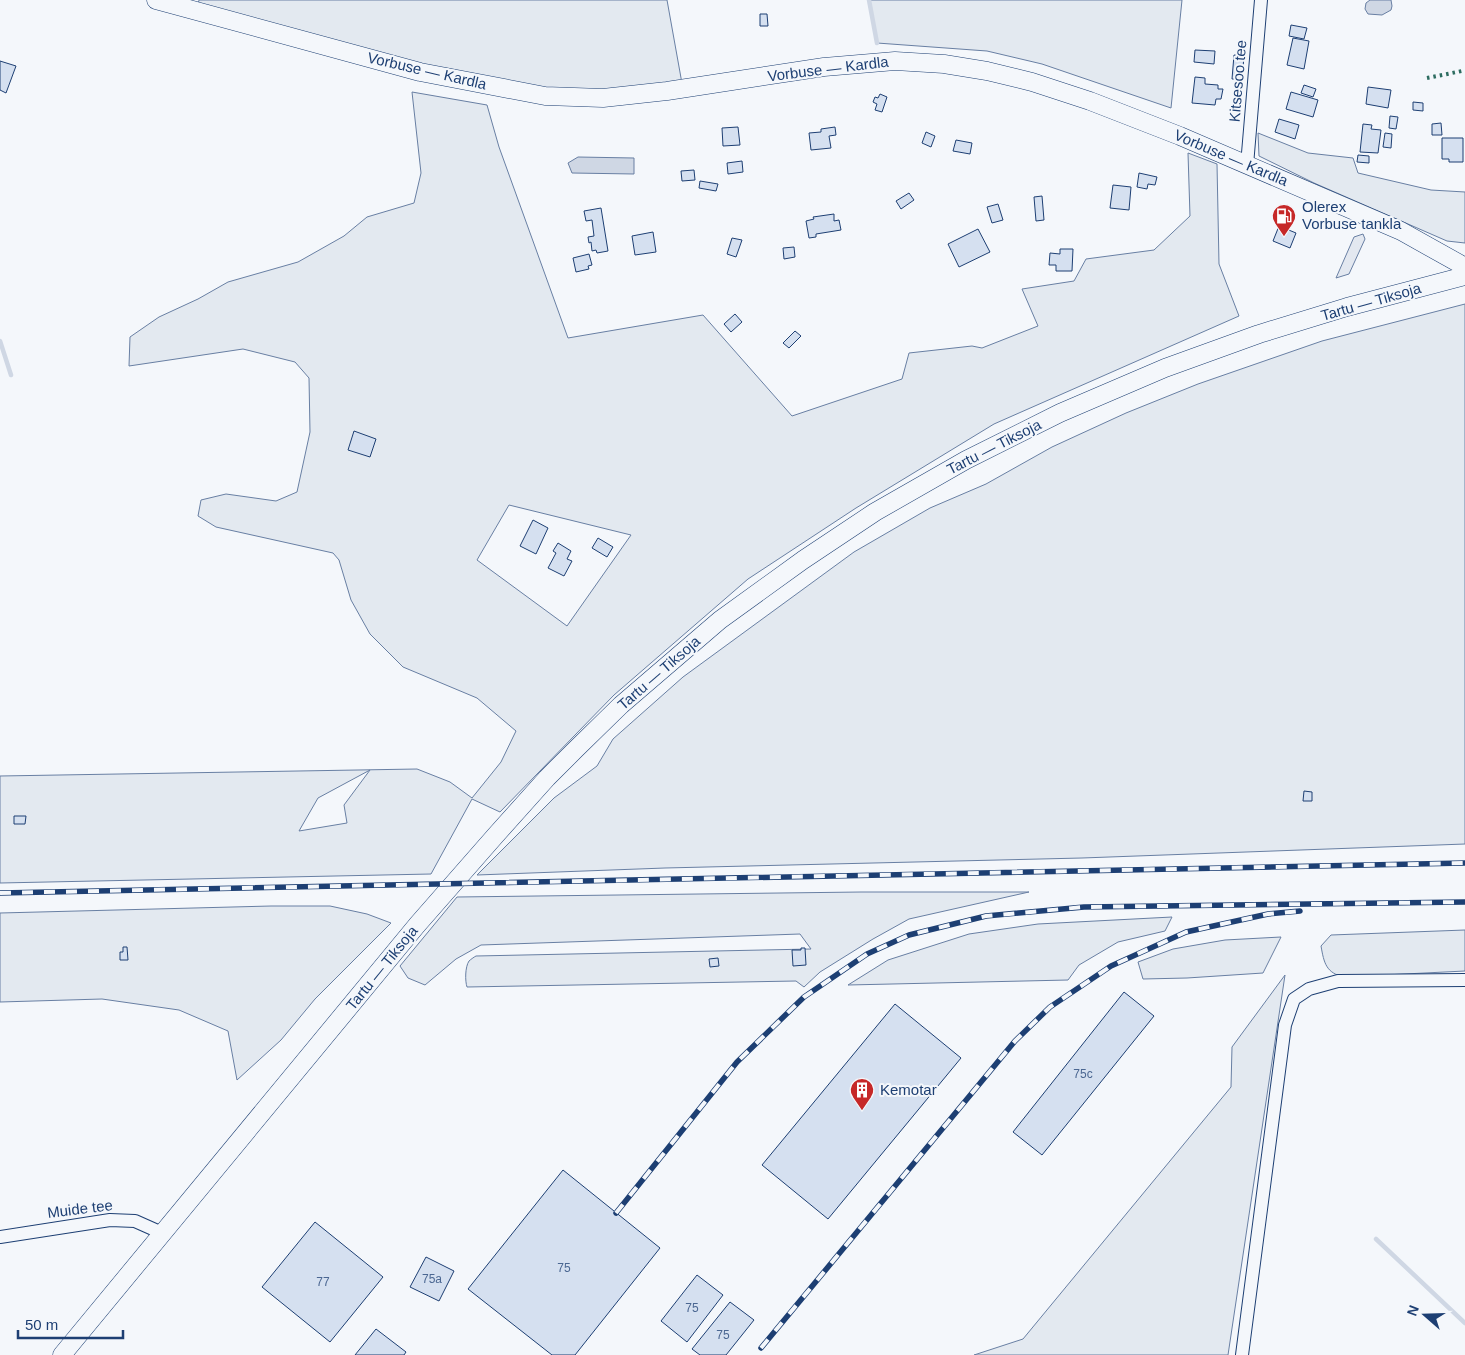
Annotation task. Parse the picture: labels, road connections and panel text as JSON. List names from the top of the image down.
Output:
{
  "streets": {
    "main road": ["Vorbuse — Kardla", "Tartu — Tiksoja"],
    "street": ["Kitsesoo tee", "Muide tee"]
  },
  "crossings": [
    ["Vorbuse — Kardla", "Kitsesoo tee"],
    ["Vorbuse — Kardla", "Tartu — Tiksoja"],
    ["Tartu — Tiksoja", "Muide tee"]
  ],
  "places": {
    "fuel station": ["Olerex Vorbuse tankla"],
    "building": ["Kemotar"]
  },
  "house_numbers": [
    "75c",
    "75",
    "75a",
    "77",
    "75",
    "75"
  ],
  "scale_bar": "50 m",
  "north": "left"
}
